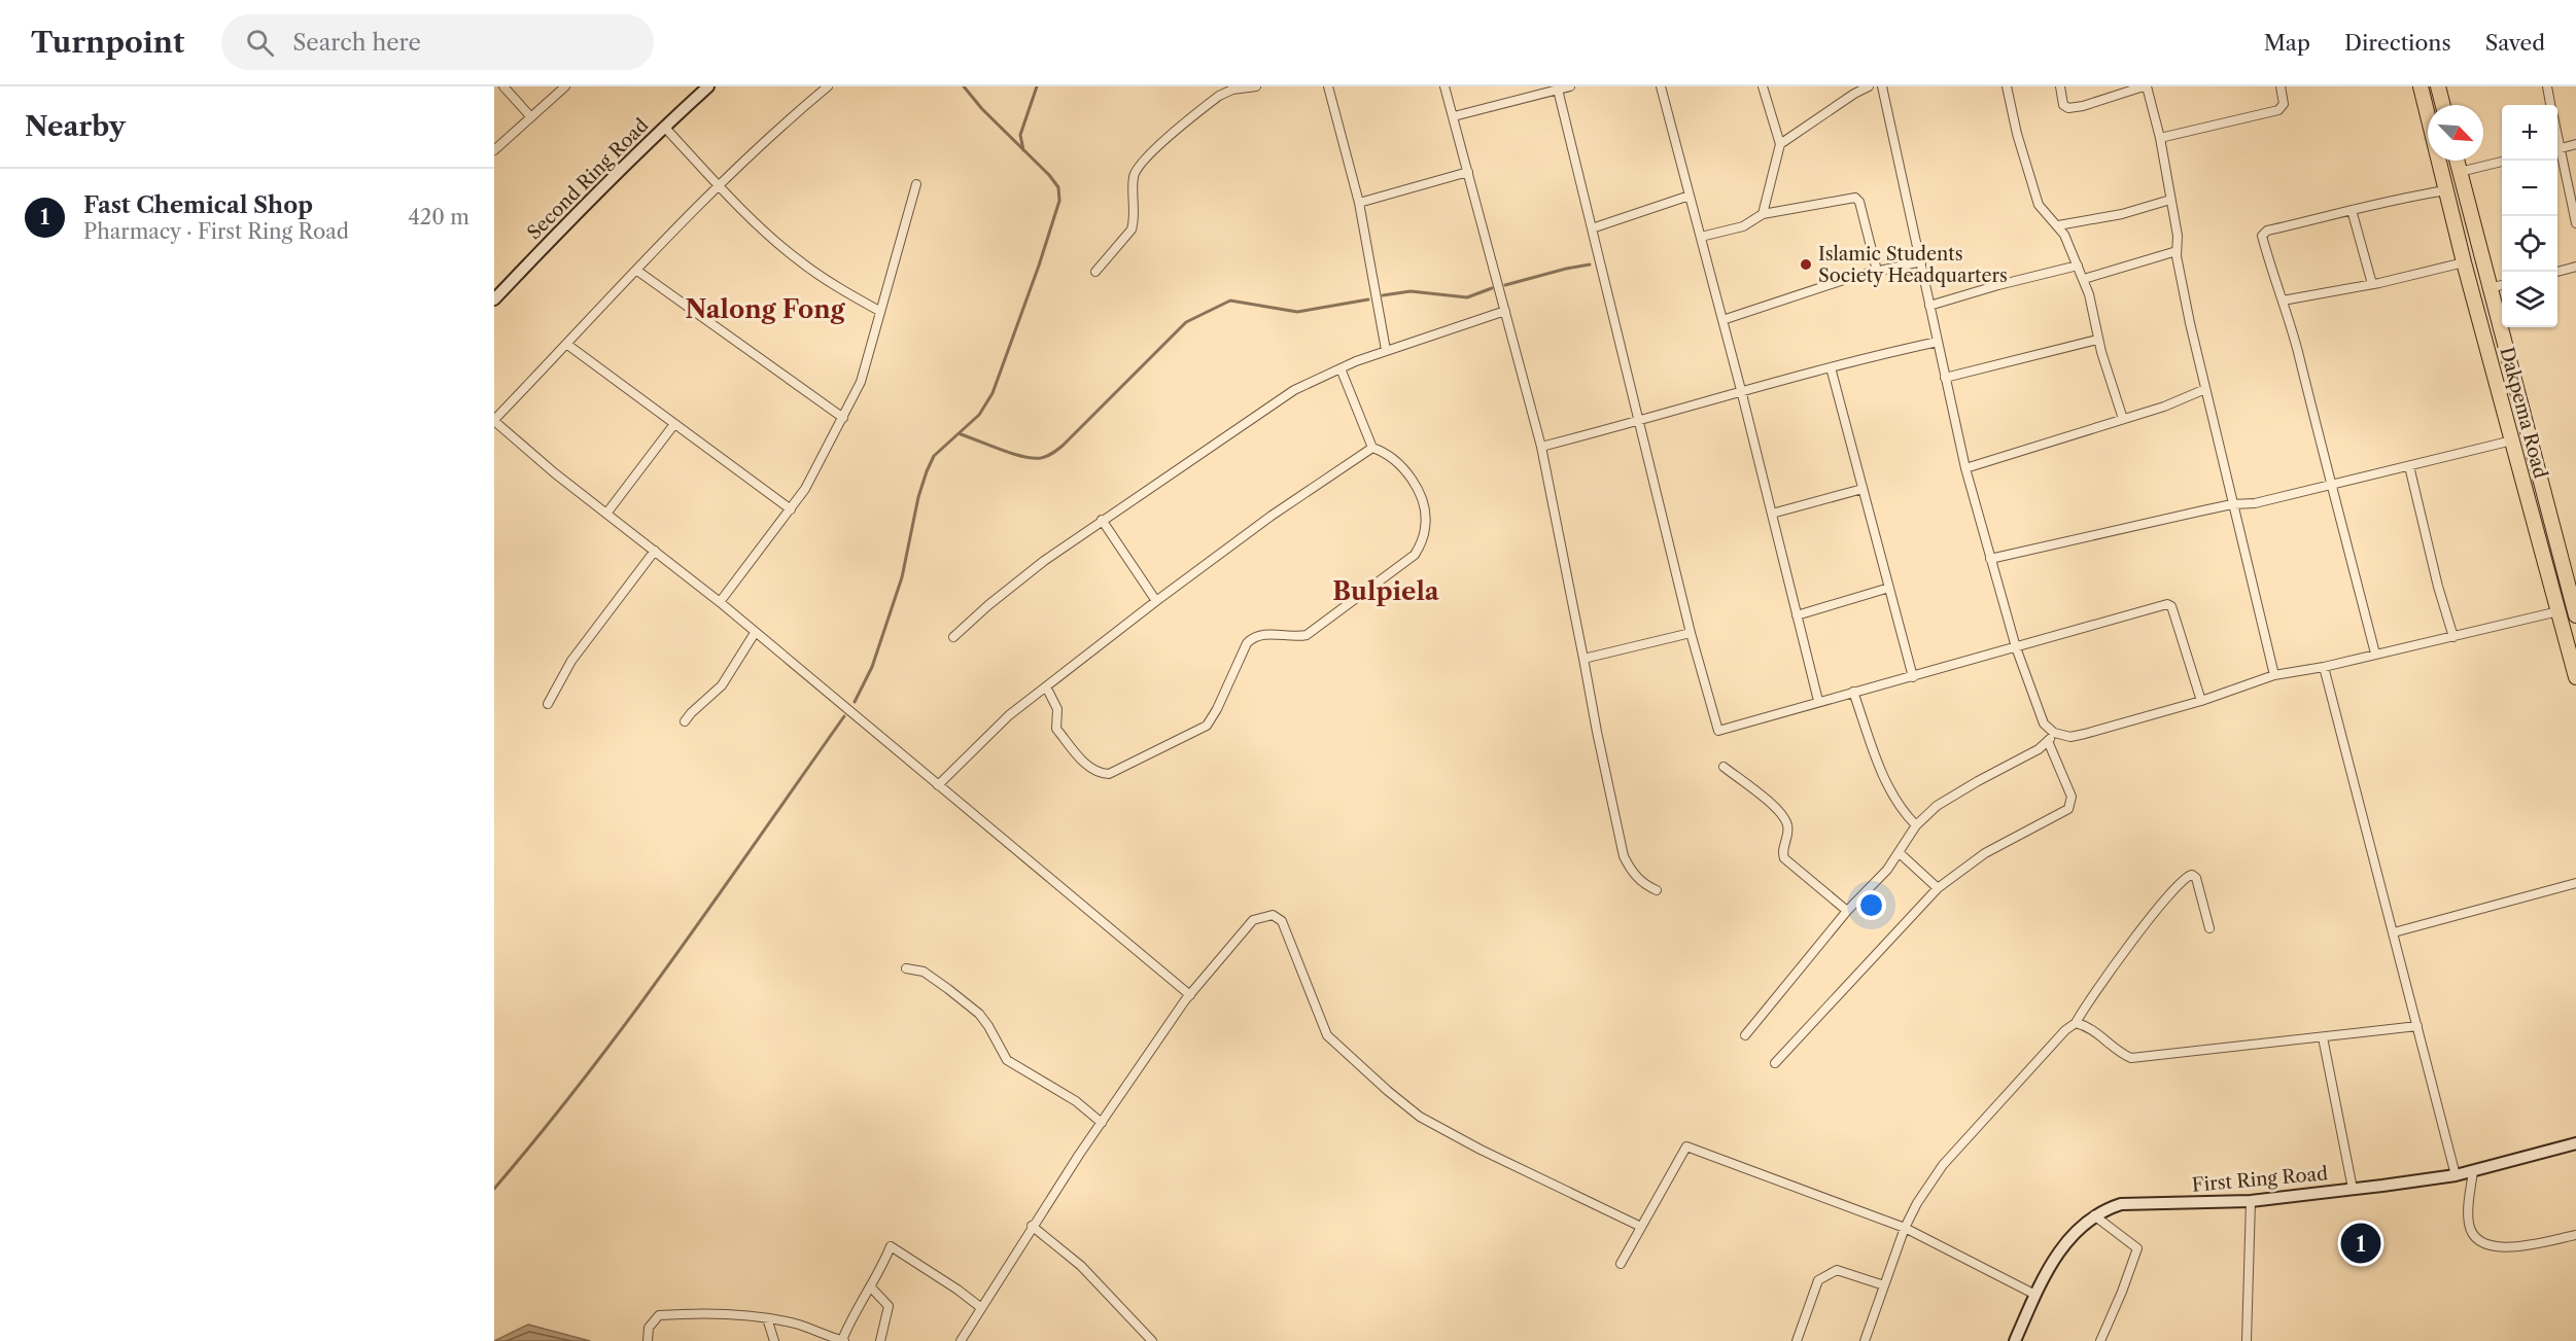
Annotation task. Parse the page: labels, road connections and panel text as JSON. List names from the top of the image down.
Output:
{
  "streets": {
    "highway": ["Dakpema Road"],
    "street": ["Second Ring Road", "First Ring Road"]
  },
  "districts": ["Nalong Fong", "Bulpiela"],
  "places": ["Islamic Students Society Headquarters"],
  "north": "bottom right",
  "page": {
    "header": "Turnpoint",
    "search": "Search here",
    "nav": ["Map", "Directions", "Saved"],
    "heading": "Nearby",
    "map_buttons": ["+", "−"],
    "list": [
      {
        "mark": "1",
        "name": "Fast Chemical Shop",
        "note": "Pharmacy · First Ring Road",
        "value": "420 m"
      }
    ],
    "pins": "1"
  }
}
